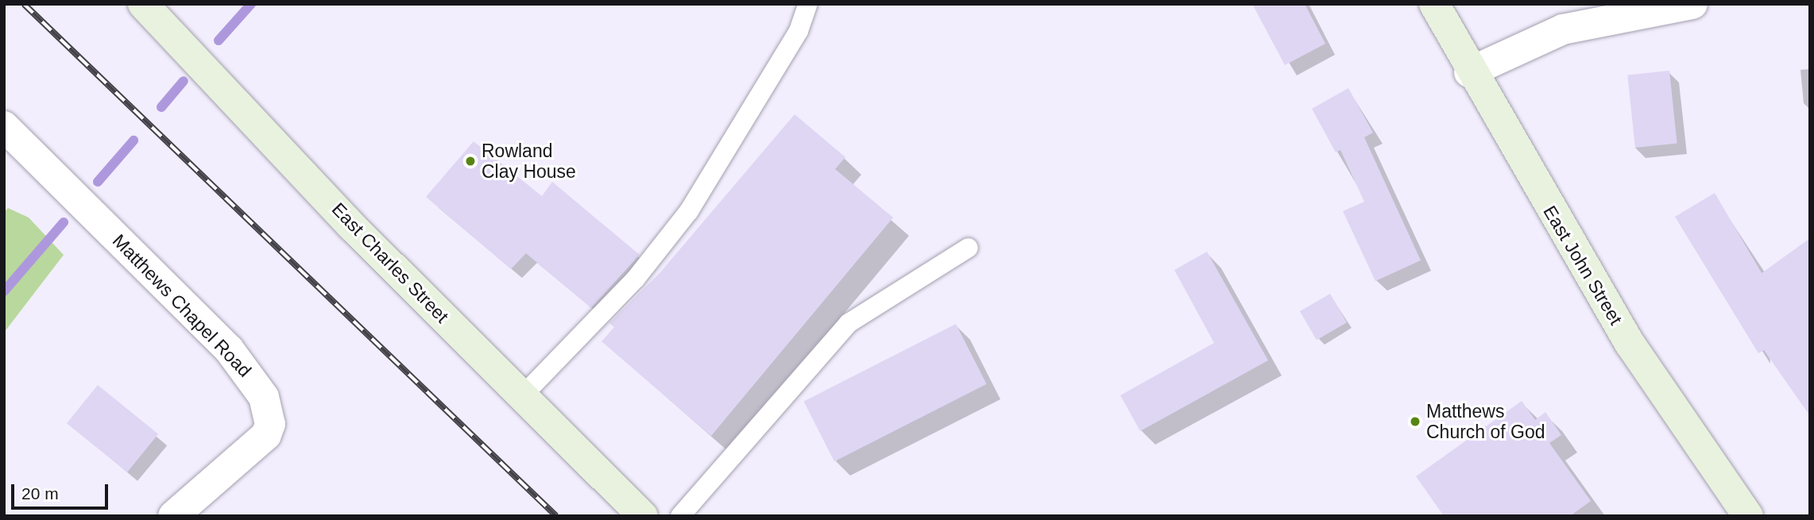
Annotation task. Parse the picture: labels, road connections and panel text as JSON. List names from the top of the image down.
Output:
{
  "streets": {
    "street": ["East Charles Street", "East John Street", "Matthews Chapel Road"]
  },
  "places": ["Rowland Clay House", "Matthews Church of God"],
  "scale_bar": "20 m"
}
